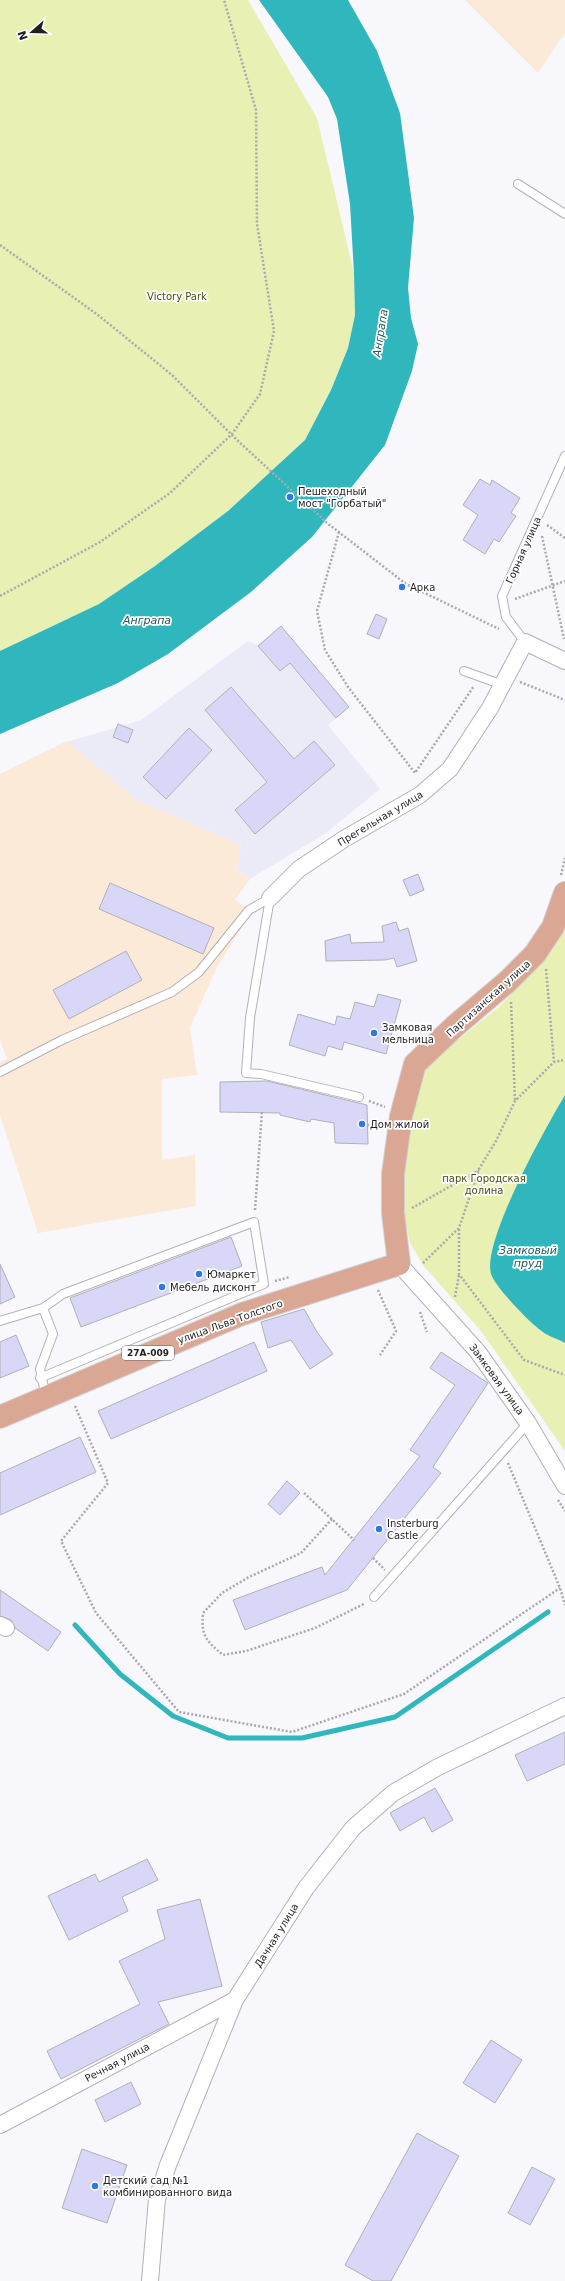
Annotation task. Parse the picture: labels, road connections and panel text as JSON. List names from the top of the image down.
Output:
{
  "streets": {
    "main road": ["Партизанская улица", "улица Льва Толстого", "27А-009"],
    "street": [
      "Прегельная улица",
      "Замковая улица",
      "Дачная улица",
      "Речная улица"
    ],
    "lane": ["Горная улица"]
  },
  "crossings": [
    ["Горная улица", "Прегельная улица"],
    ["Партизанская улица", "улица Льва Толстого"],
    ["Партизанская улица", "Замковая улица"],
    ["улица Льва Толстого", "Замковая улица"],
    ["Дачная улица", "Речная улица"]
  ],
  "water": ["Анграпа", "Замковый пруд"],
  "parks": ["Victory Park", "парк Городская долина"],
  "places": [
    "Пешеходный мост \"Горбатый\"",
    "Арка",
    "Замковая мельница",
    "Дом жилой",
    "Юмаркет",
    "Мебель дисконт",
    "Insterburg Castle",
    "Детский сад №1 комбинированного вида"
  ],
  "north": "left"
}
